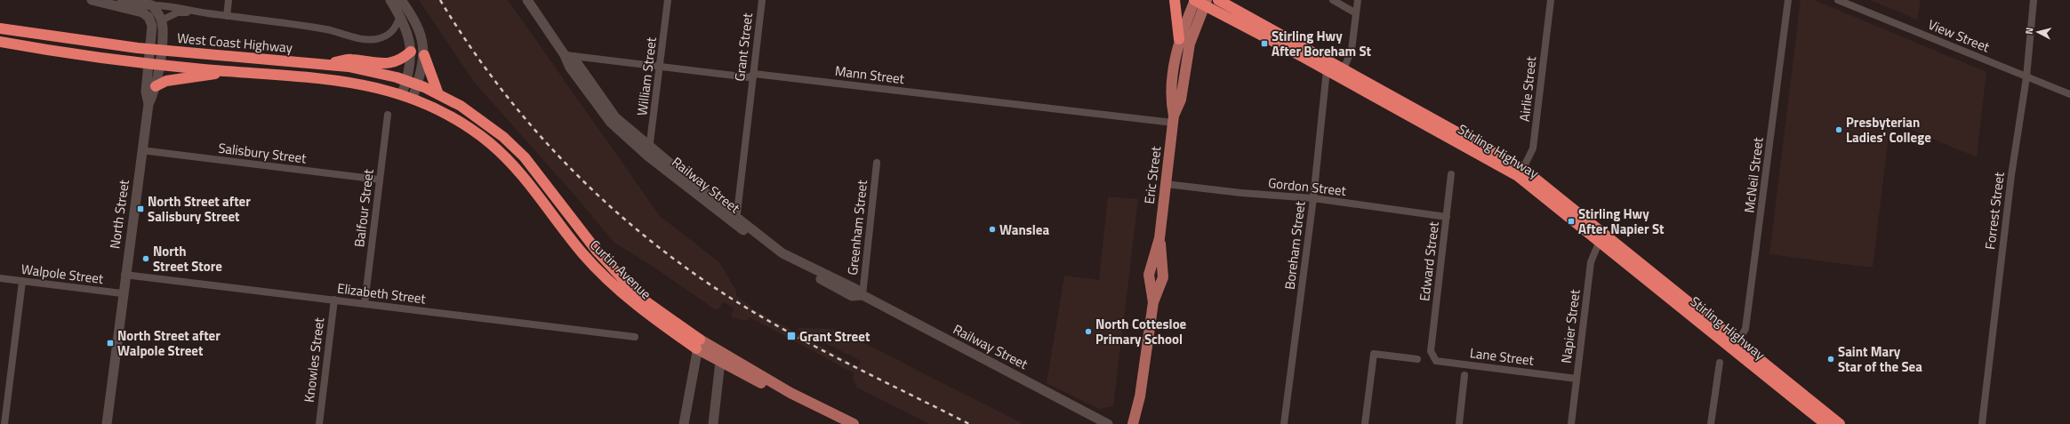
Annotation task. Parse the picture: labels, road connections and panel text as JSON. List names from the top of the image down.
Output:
{
  "streets": {
    "highway": ["West Coast Highway", "Stirling Highway", "Curtin Avenue"],
    "main road": ["Eric Street"],
    "street": [
      "View Street",
      "Grant Street",
      "Mann Street",
      "William Street",
      "Airlie Street",
      "Salisbury Street",
      "McNeil Street",
      "Railway Street",
      "Gordon Street",
      "Balfour Street",
      "Forrest Street",
      "North Street",
      "Greenham Street",
      "Boreham Street",
      "Edward Street",
      "Walpole Street",
      "Elizabeth Street",
      "Napier Street",
      "Lane Street",
      "Knowles Street"
    ]
  },
  "crossings": [
    ["View Street", "Forrest Street"],
    ["West Coast Highway", "North Street"],
    ["West Coast Highway", "Curtin Avenue"],
    ["Grant Street", "Mann Street"],
    ["Grant Street", "Railway Street"],
    ["Mann Street", "William Street"],
    ["Mann Street", "Eric Street"],
    ["Mann Street", "Railway Street"],
    ["William Street", "Railway Street"],
    ["Airlie Street", "Stirling Highway"],
    ["Stirling Highway", "Eric Street"],
    ["Stirling Highway", "McNeil Street"],
    ["Stirling Highway", "Boreham Street"],
    ["Stirling Highway", "Napier Street"],
    ["Salisbury Street", "Balfour Street"],
    ["Salisbury Street", "North Street"],
    ["Eric Street", "Gordon Street"],
    ["Railway Street", "Greenham Street"],
    ["Gordon Street", "Boreham Street"],
    ["Gordon Street", "Edward Street"],
    ["Balfour Street", "Elizabeth Street"],
    ["North Street", "Walpole Street"],
    ["North Street", "Elizabeth Street"],
    ["Edward Street", "Lane Street"],
    ["Elizabeth Street", "Knowles Street"],
    ["Napier Street", "Lane Street"]
  ],
  "places": {
    "transit": [
      "Stirling Hwy After Boreham St",
      "North Street after Salisbury Street",
      "Stirling Hwy After Napier St",
      "Grant Street",
      "North Street after Walpole Street"
    ],
    "other": [
      "Presbyterian Ladies' College",
      "Wanslea",
      "North Street Store",
      "North Cottesloe Primary School",
      "Saint Mary Star of the Sea"
    ]
  },
  "north": "left"
}
